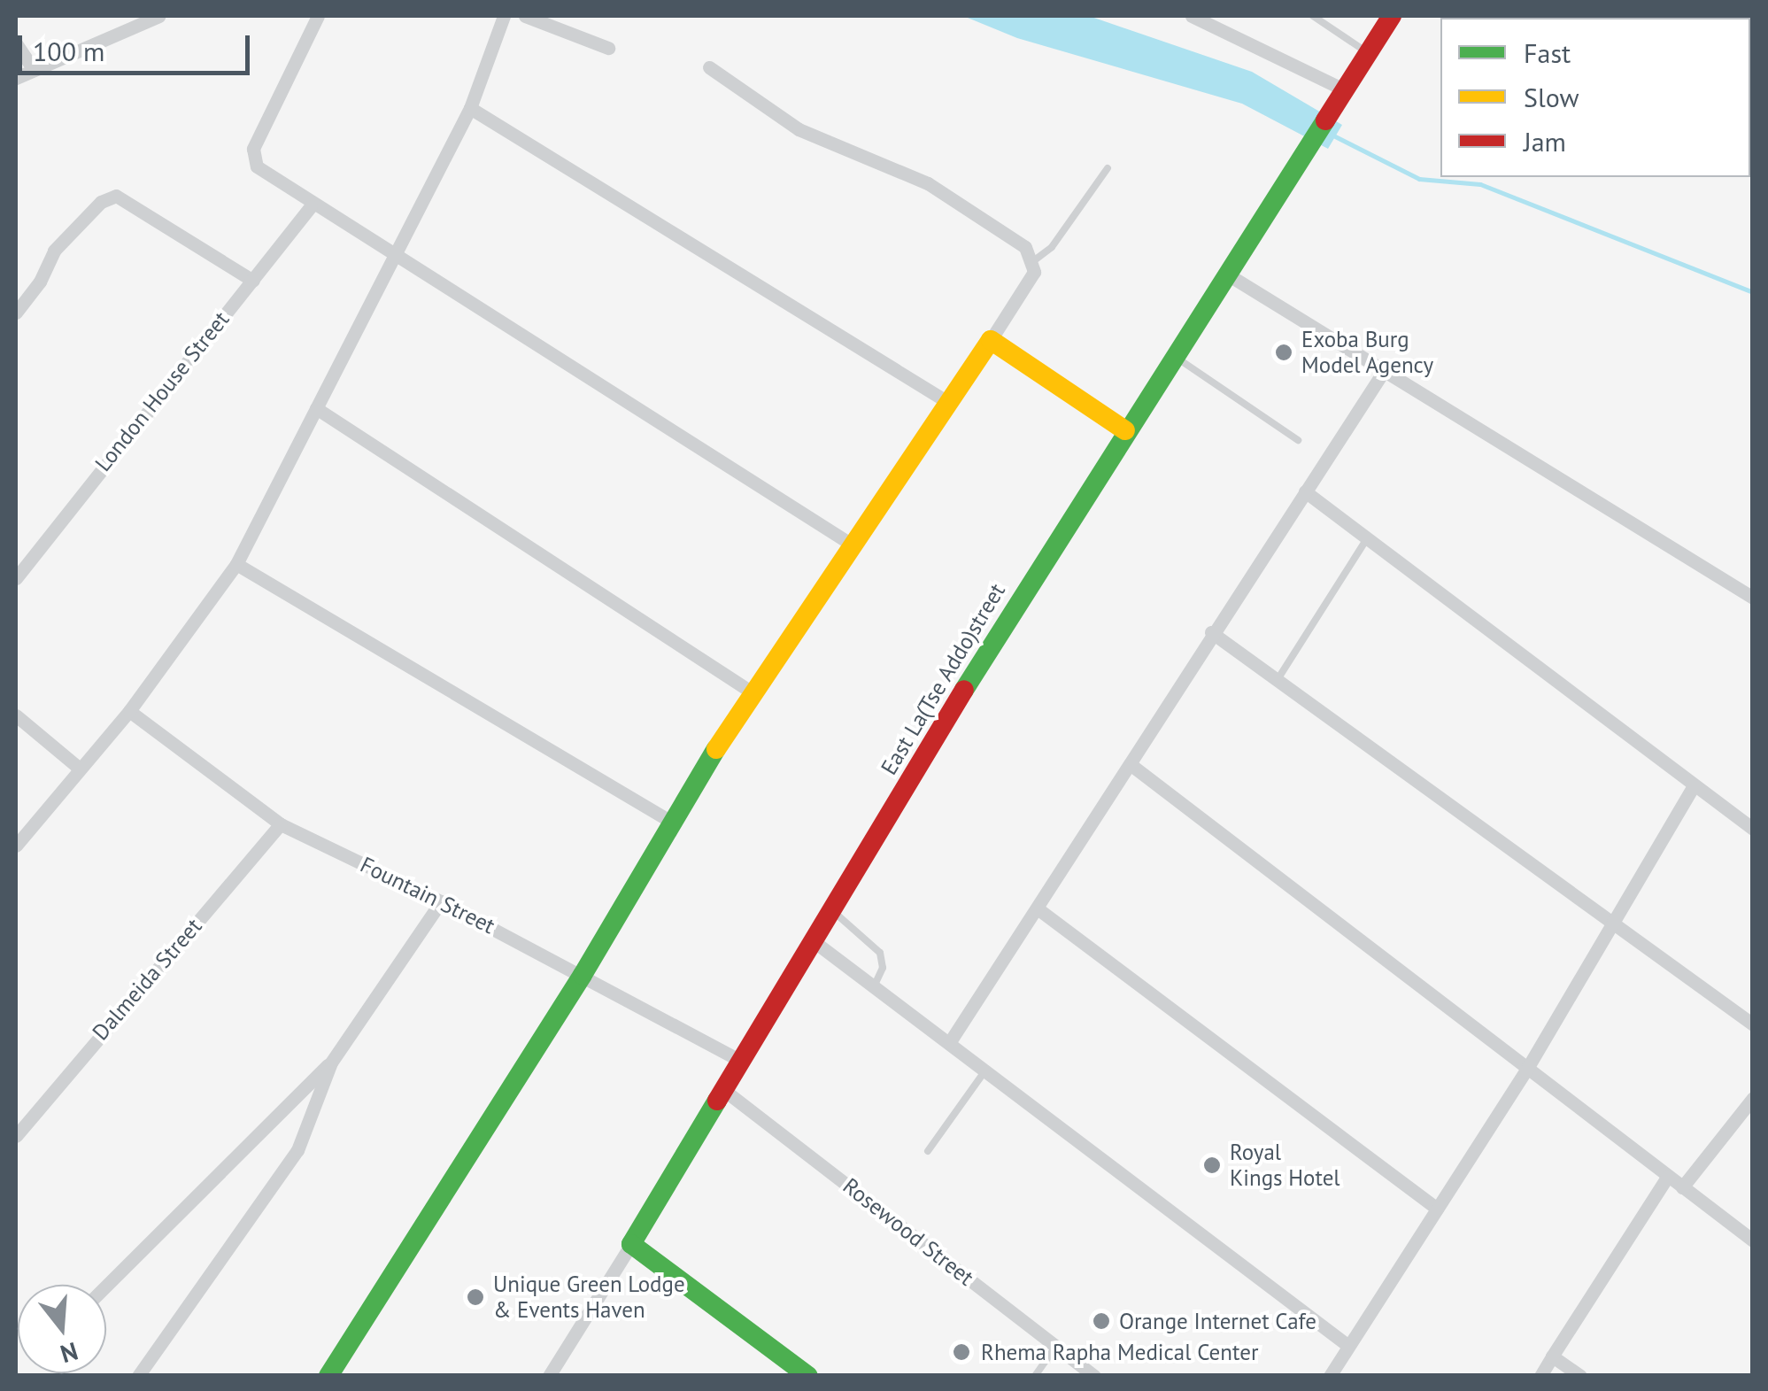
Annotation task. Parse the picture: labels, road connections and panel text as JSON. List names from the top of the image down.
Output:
{
  "streets": {
    "street": [
      "London House Street",
      "East La(Tse Addo)street",
      "Fountain Street",
      "Dalmeida Street",
      "Rosewood Street"
    ]
  },
  "crossings": [
    ["East La(Tse Addo)street", "Fountain Street"],
    ["East La(Tse Addo)street", "Rosewood Street"],
    ["Fountain Street", "Dalmeida Street"]
  ],
  "places": [
    "Exoba Burg Model Agency",
    "Royal Kings Hotel",
    "Unique Green Lodge & Events Haven",
    "Orange Internet Cafe",
    "Rhema Rapha Medical Center"
  ],
  "legend": ["Fast", "Slow", "Jam"],
  "scale_bar": "100 m",
  "north": "bottom"
}
